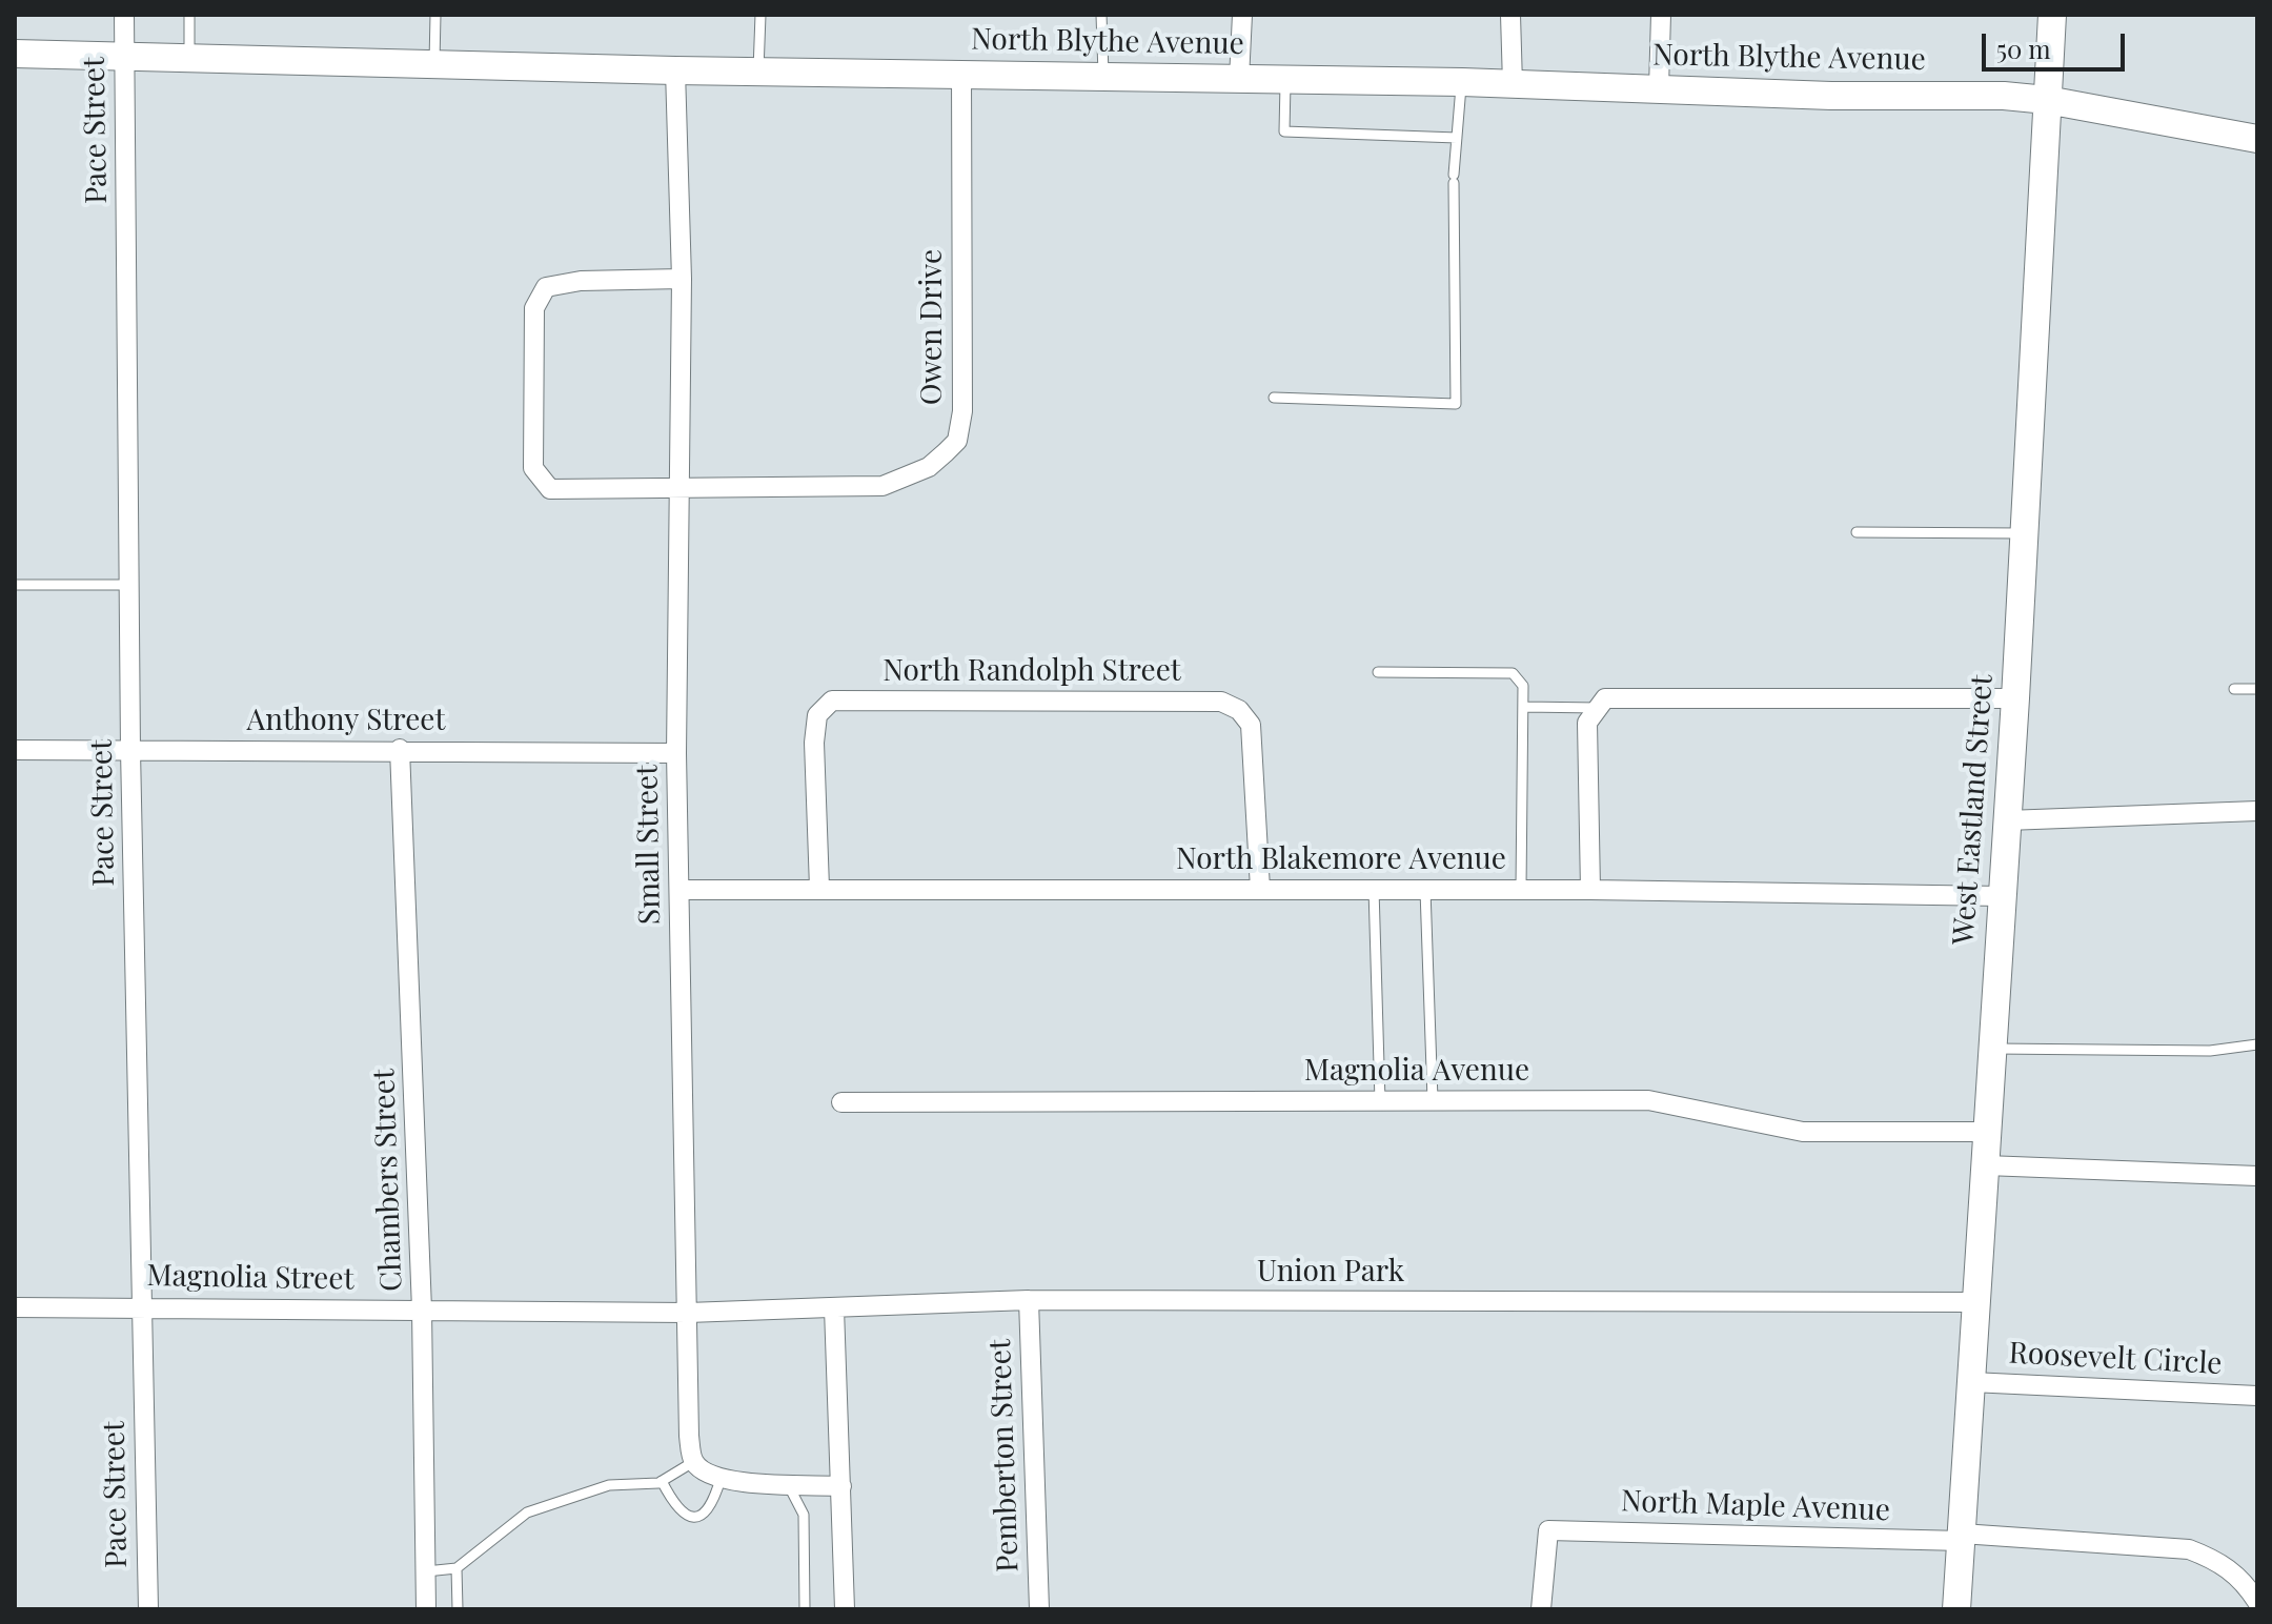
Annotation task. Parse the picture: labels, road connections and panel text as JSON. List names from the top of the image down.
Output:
{
  "streets": {
    "street": [
      "North Blythe Avenue",
      "Pace Street",
      "Owen Drive",
      "North Randolph Street",
      "Anthony Street",
      "West Eastland Street",
      "Small Street",
      "North Blakemore Avenue",
      "Magnolia Avenue",
      "Chambers Street",
      "Union Park",
      "Magnolia Street",
      "Roosevelt Circle",
      "Pemberton Street",
      "North Maple Avenue"
    ]
  },
  "crossings": [
    ["North Blythe Avenue", "Pace Street"],
    ["North Blythe Avenue", "Owen Drive"],
    ["North Blythe Avenue", "West Eastland Street"],
    ["North Blythe Avenue", "Small Street"],
    ["Pace Street", "Anthony Street"],
    ["Pace Street", "Magnolia Street"],
    ["Owen Drive", "Small Street"],
    ["North Randolph Street", "North Blakemore Avenue"],
    ["Anthony Street", "Small Street"],
    ["Anthony Street", "Chambers Street"],
    ["West Eastland Street", "North Blakemore Avenue"],
    ["West Eastland Street", "Magnolia Avenue"],
    ["West Eastland Street", "Union Park"],
    ["West Eastland Street", "Roosevelt Circle"],
    ["West Eastland Street", "North Maple Avenue"],
    ["Small Street", "North Blakemore Avenue"],
    ["Small Street", "Union Park"],
    ["Small Street", "Magnolia Street"],
    ["Chambers Street", "Magnolia Street"],
    ["Union Park", "Magnolia Street"],
    ["Union Park", "Pemberton Street"]
  ],
  "scale_bar": "50 m"
}
